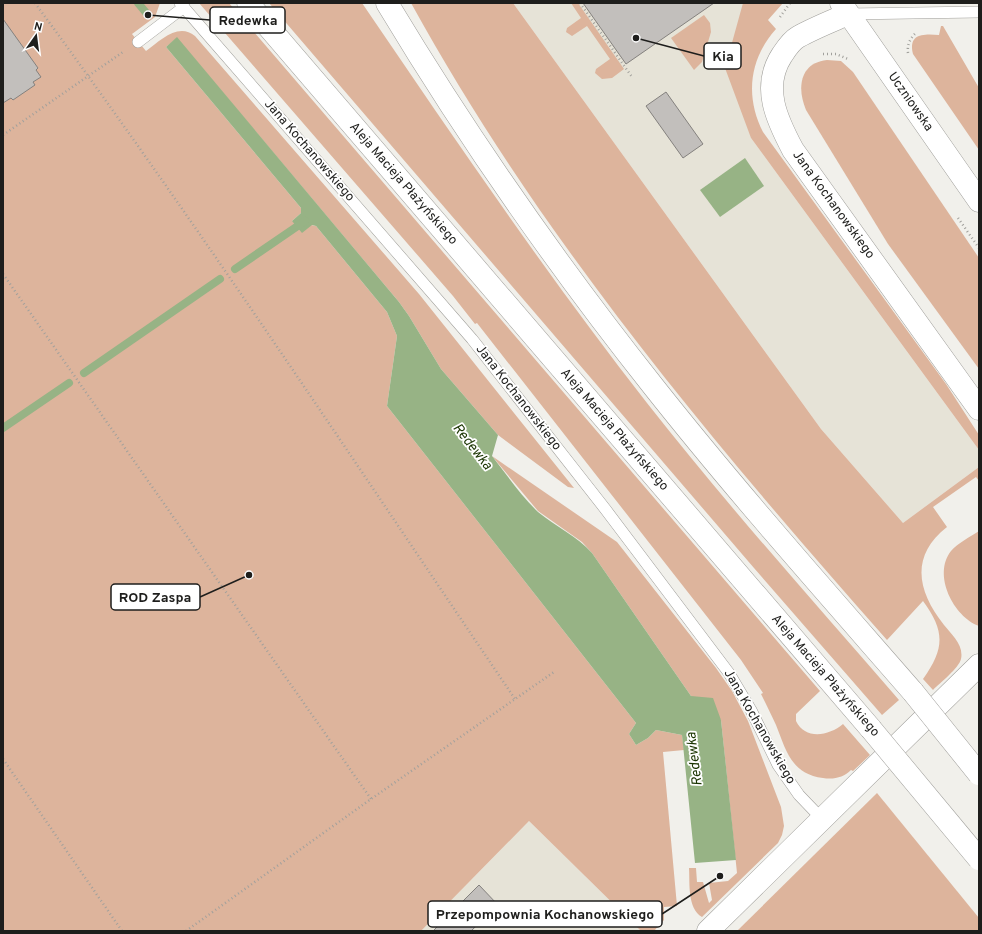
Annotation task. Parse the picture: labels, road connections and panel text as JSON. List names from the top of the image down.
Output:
{
  "streets": {
    "main road": ["Uczniowska", "Jana Kochanowskiego", "Aleja Macieja Płażyńskiego"]
  },
  "crossings": [
    ["Uczniowska", "Jana Kochanowskiego"]
  ],
  "water": ["Redewka"],
  "places": [
    "Redewka",
    "Kia",
    "ROD Zaspa",
    "Przepompownia Kochanowskiego"
  ],
  "north": "top"
}
